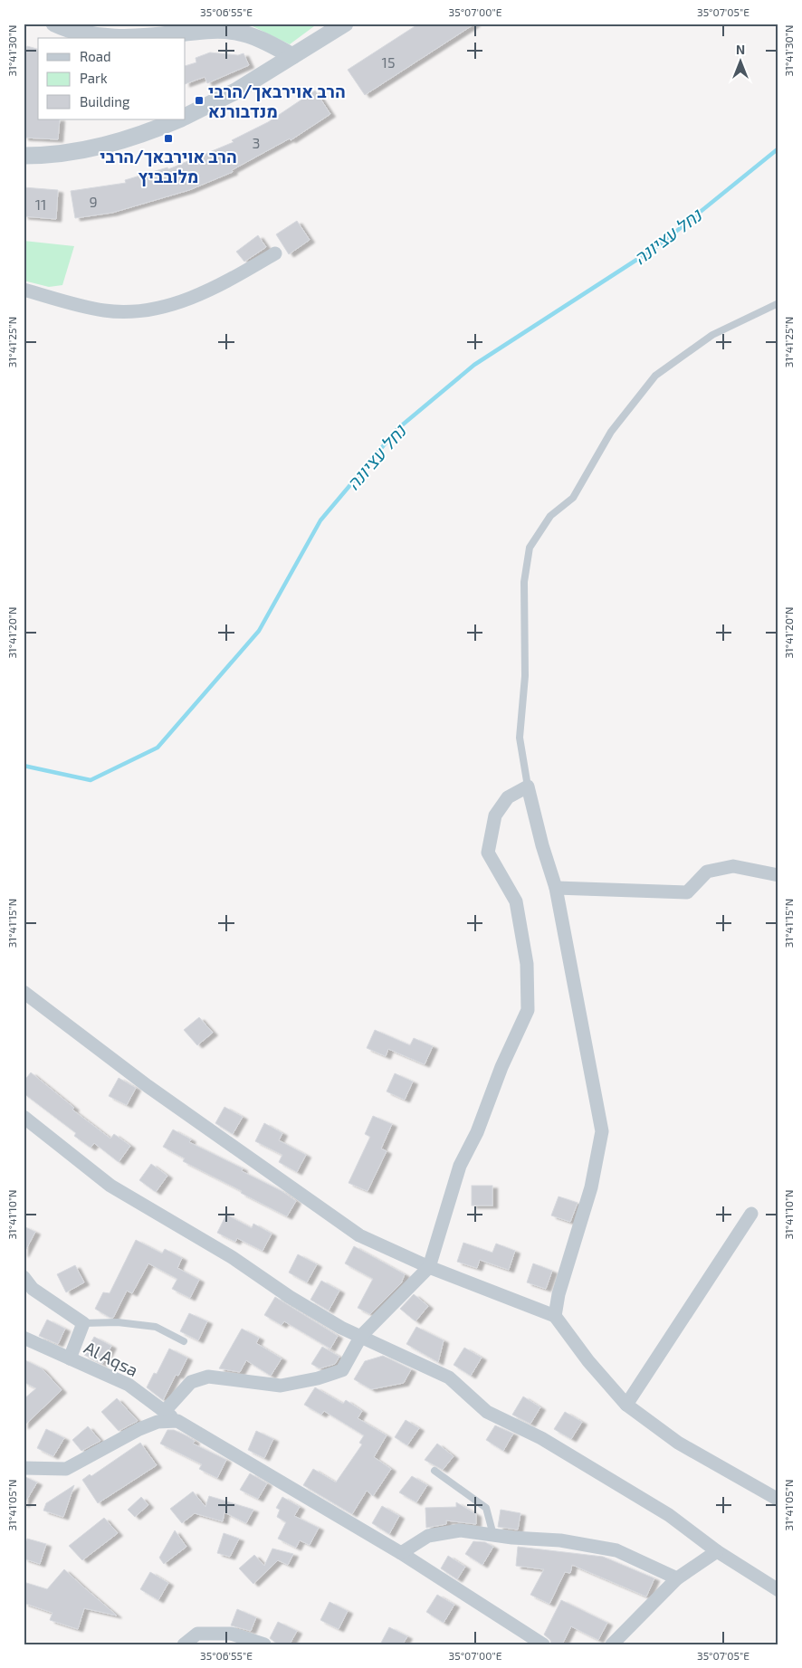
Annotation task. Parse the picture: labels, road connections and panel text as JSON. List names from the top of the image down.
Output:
{
  "streets": {
    "street": ["Al Aqsa"]
  },
  "water": ["נחל עציונה"],
  "places": {
    "transit": ["הרב אוירבאך/הרבי מנדבורנא", "הרב אוירבאך/הרבי מלובביץ"]
  },
  "house_numbers": [
    "15",
    "3",
    "9",
    "11"
  ],
  "legend": ["Road", "Park", "Building"],
  "north": "top",
  "coordinates": [
    "35°06'55\"E",
    "35°07'00\"E",
    "35°07'05\"E",
    "31°41'30\"N",
    "31°41'25\"N",
    "31°41'20\"N",
    "31°41'15\"N",
    "31°41'10\"N",
    "31°41'05\"N"
  ]
}
